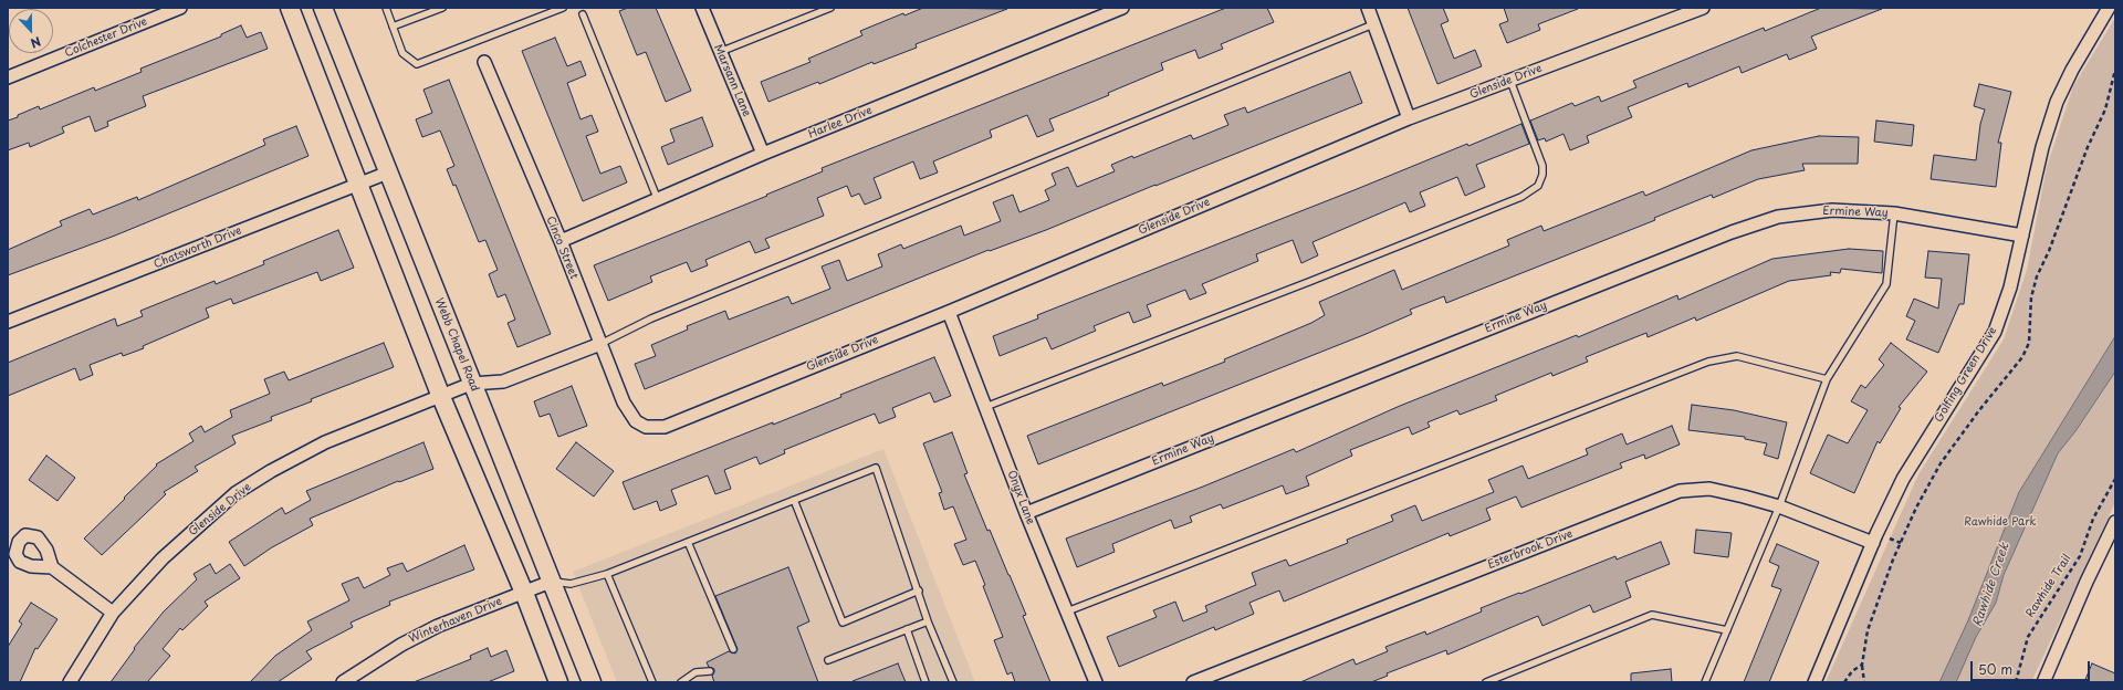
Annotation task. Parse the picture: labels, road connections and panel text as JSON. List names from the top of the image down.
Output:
{
  "streets": {
    "main road": ["Webb Chapel Road"],
    "street": [
      "Colchester Drive",
      "Marsann Lane",
      "Glenside Drive",
      "Harlee Drive",
      "Ermine Way",
      "Chatsworth Drive",
      "Cinco Street",
      "Golfing Green Drive",
      "Onyx Lane",
      "Esterbrook Drive",
      "Winterhaven Drive"
    ],
    "path": ["Rawhide Trail"]
  },
  "crossings": [
    ["Marsann Lane", "Harlee Drive"],
    ["Glenside Drive", "Cinco Street"],
    ["Glenside Drive", "Webb Chapel Road"],
    ["Glenside Drive", "Onyx Lane"],
    ["Harlee Drive", "Cinco Street"],
    ["Ermine Way", "Golfing Green Drive"],
    ["Ermine Way", "Onyx Lane"],
    ["Chatsworth Drive", "Webb Chapel Road"],
    ["Webb Chapel Road", "Winterhaven Drive"],
    ["Golfing Green Drive", "Esterbrook Drive"]
  ],
  "water": ["Rawhide Creek"],
  "parks": ["Rawhide Park"],
  "scale_bar": "50 m",
  "north": "bottom"
}
